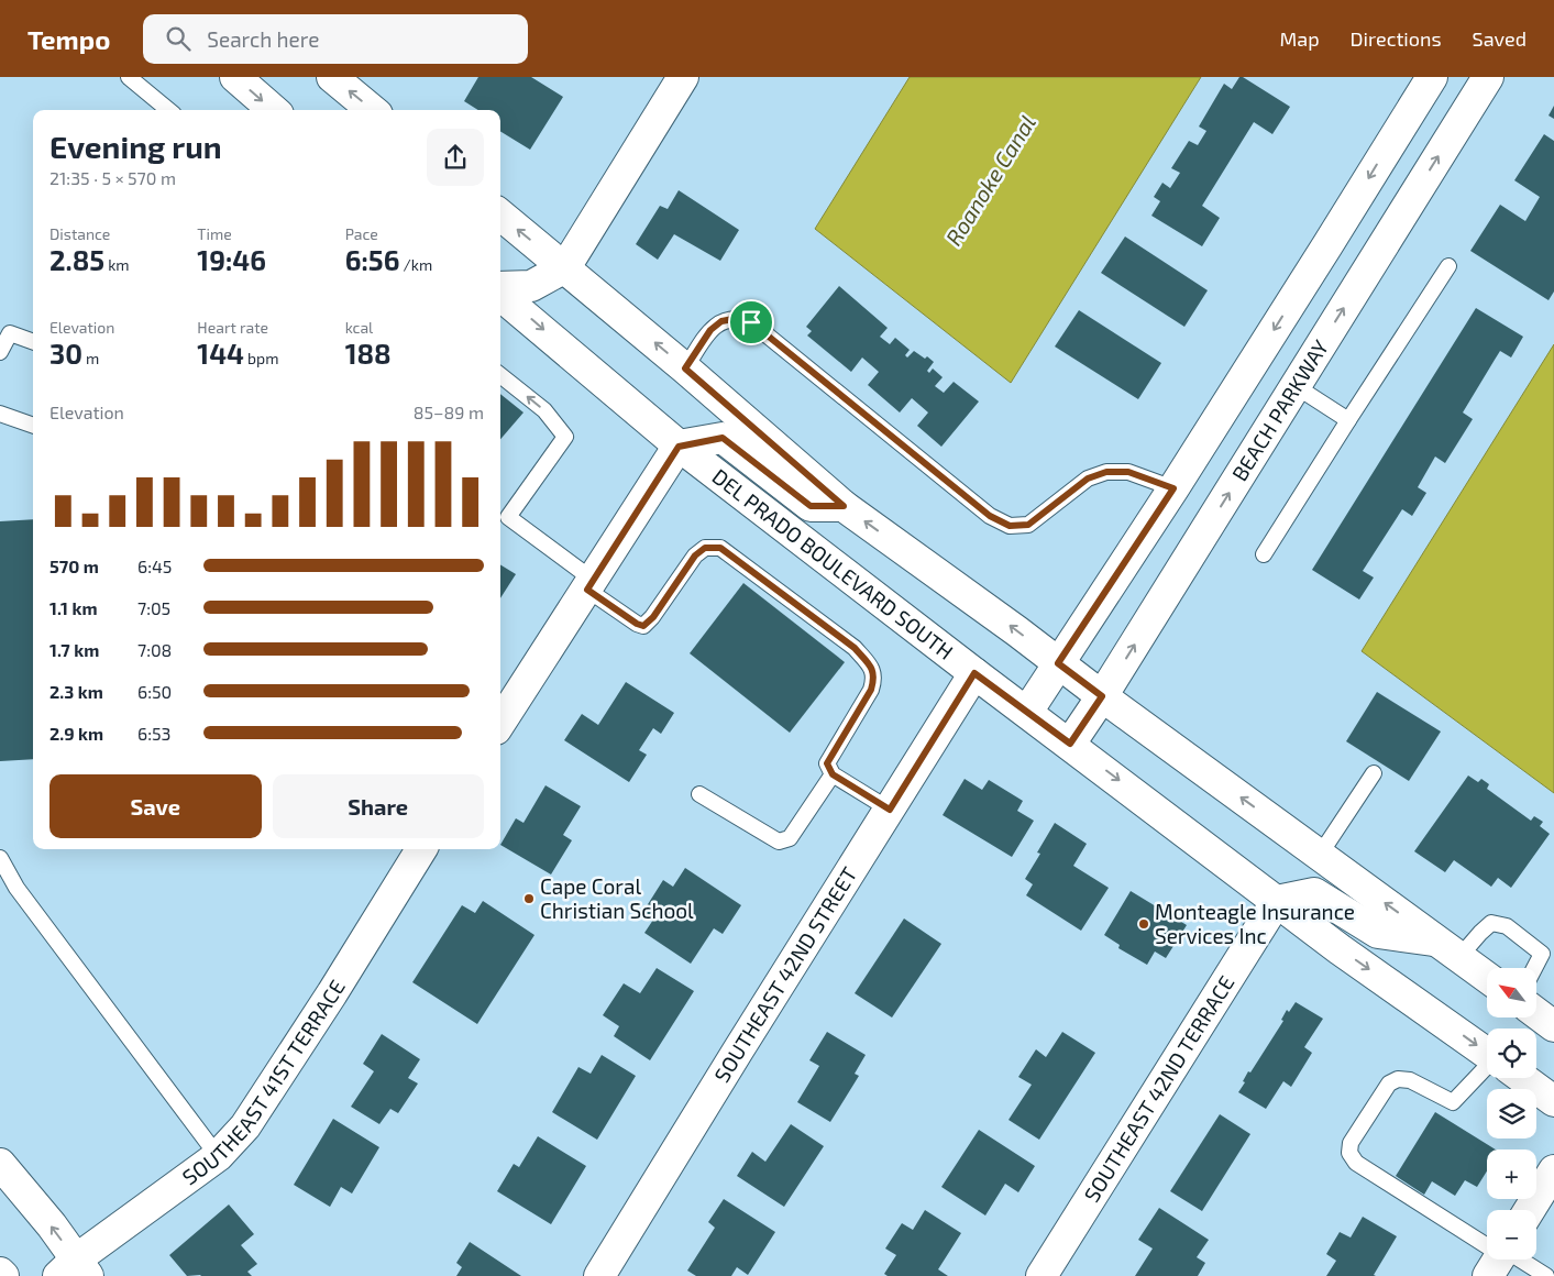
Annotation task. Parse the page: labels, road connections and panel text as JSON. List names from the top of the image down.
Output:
{
  "streets": {
    "street": [
      "BEACH PARKWAY",
      "DEL PRADO BOULEVARD SOUTH",
      "SOUTHEAST 42ND STREET",
      "SOUTHEAST 41ST TERRACE",
      "SOUTHEAST 42ND TERRACE"
    ]
  },
  "crossings": [
    ["BEACH PARKWAY", "DEL PRADO BOULEVARD SOUTH"],
    ["DEL PRADO BOULEVARD SOUTH", "SOUTHEAST 42ND STREET"],
    ["DEL PRADO BOULEVARD SOUTH", "SOUTHEAST 42ND TERRACE"]
  ],
  "water": ["Roanoke Canal"],
  "places": ["Cape Coral Christian School", "Monteagle Insurance Services Inc"],
  "north": "top left",
  "page": {
    "header": "Tempo",
    "search": "Search here",
    "nav": ["Map", "Directions", "Saved"],
    "heading": ["Evening run", "21:35 · 5 × 570 m"],
    "stats": [
      ["Distance", "2.85 km"],
      ["Time", "19:46"],
      ["Pace", "6:56 /km"],
      ["Elevation", "30 m"],
      ["Heart rate", "144 bpm"],
      ["kcal", "188"]
    ],
    "chart": ["Elevation", "85–89 m"],
    "list": [
      {
        "name": "570 m",
        "note": "6:45"
      },
      {
        "name": "1.1 km",
        "note": "7:05"
      },
      {
        "name": "1.7 km",
        "note": "7:08"
      },
      {
        "name": "2.3 km",
        "note": "6:50"
      },
      {
        "name": "2.9 km",
        "note": "6:53"
      }
    ],
    "buttons": ["Save", "Share"],
    "map_buttons": ["+", "−"]
  }
}
